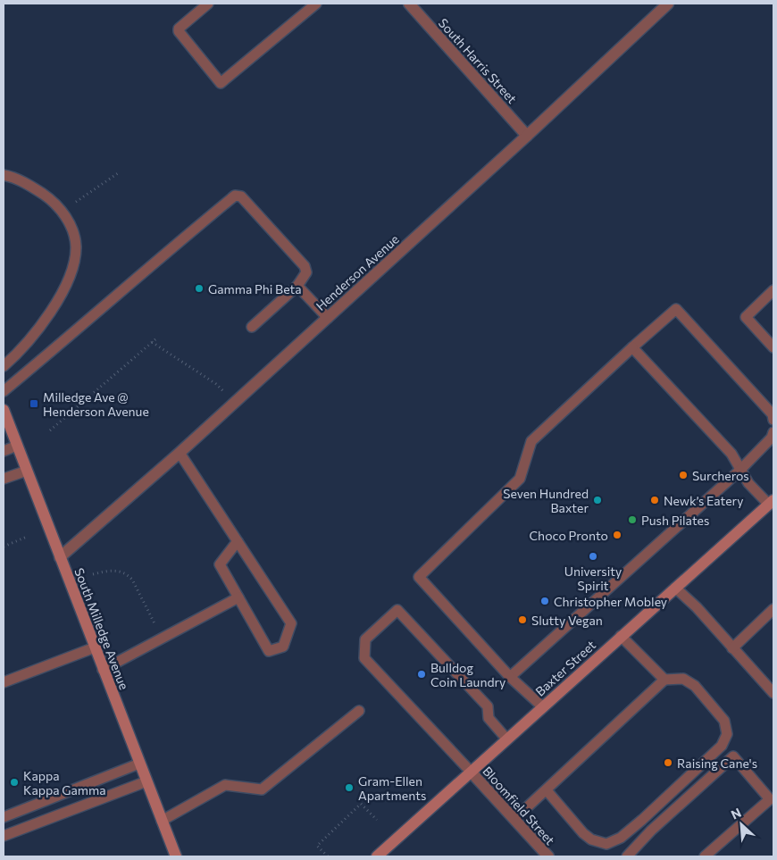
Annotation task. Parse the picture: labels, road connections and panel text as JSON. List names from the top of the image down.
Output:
{
  "streets": {
    "main road": ["South Milledge Avenue", "Baxter Street"],
    "street": ["South Harris Street", "Henderson Avenue", "Bloomfield Street"]
  },
  "crossings": [
    ["South Harris Street", "Henderson Avenue"],
    ["Henderson Avenue", "South Milledge Avenue"],
    ["Baxter Street", "Bloomfield Street"]
  ],
  "places": {
    "other": [
      "Gamma Phi Beta",
      "Surcheros",
      "Seven Hundred Baxter",
      "Newk’s Eatery",
      "Push Pilates",
      "Choco Pronto",
      "University Spirit",
      "Christopher Mobley",
      "Slutty Vegan",
      "Bulldog Coin Laundry",
      "Raising Cane's",
      "Kappa Kappa Gamma",
      "Gram-Ellen Apartments"
    ],
    "transit": ["Milledge Ave @ Henderson Avenue"]
  },
  "north": "top left"
}
